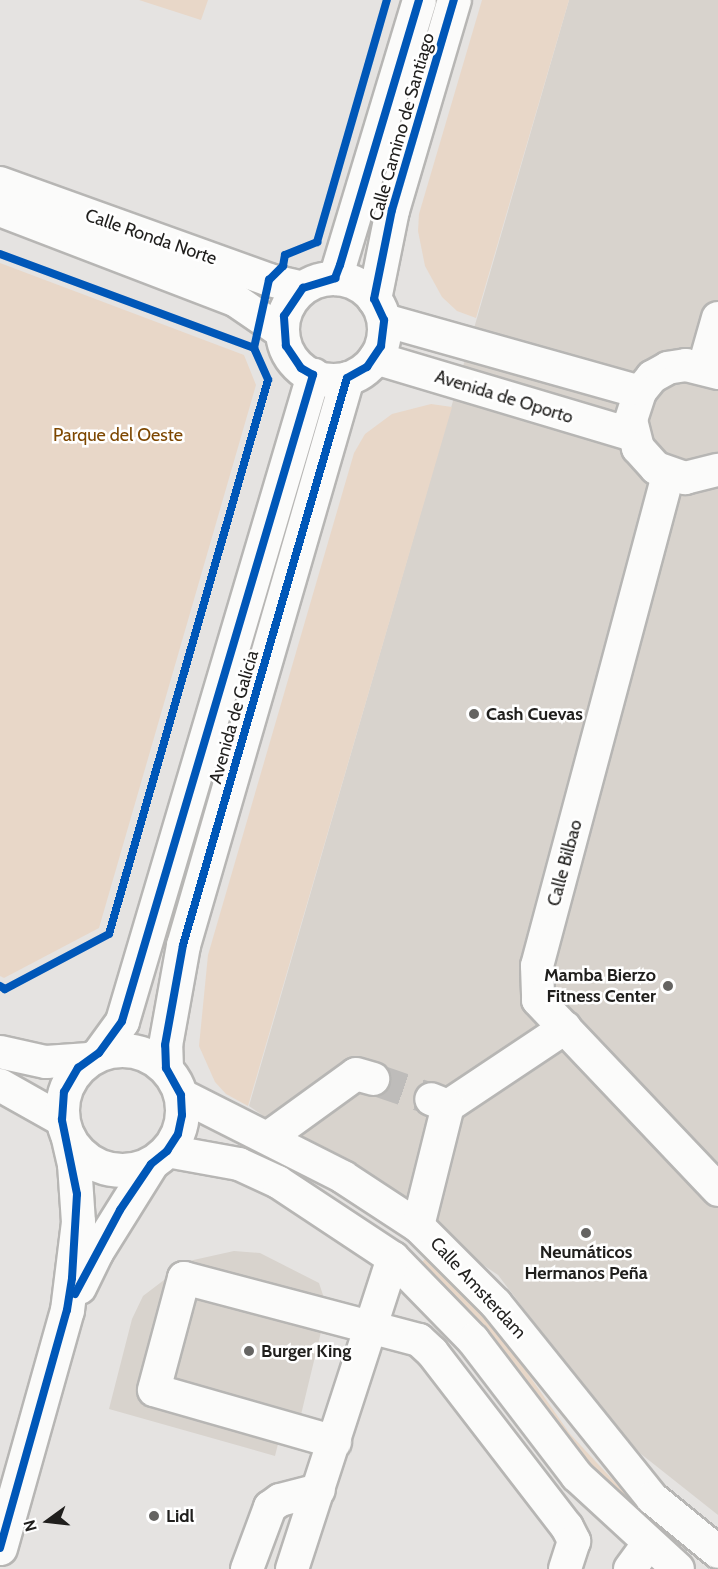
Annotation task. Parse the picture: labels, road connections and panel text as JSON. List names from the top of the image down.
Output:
{
  "streets": {
    "main road": ["Calle Camino de Santiago", "Avenida de Galicia"],
    "street": [
      "Calle Ronda Norte",
      "Avenida de Oporto",
      "Calle Bilbao",
      "Calle Amsterdam"
    ]
  },
  "crossings": [
    ["Calle Camino de Santiago", "Calle Ronda Norte"],
    ["Calle Camino de Santiago", "Avenida de Oporto"],
    ["Calle Camino de Santiago", "Avenida de Galicia"],
    ["Calle Ronda Norte", "Avenida de Oporto"],
    ["Calle Ronda Norte", "Avenida de Galicia"],
    ["Avenida de Oporto", "Avenida de Galicia"],
    ["Avenida de Galicia", "Calle Amsterdam"]
  ],
  "parks": ["Parque del Oeste"],
  "places": [
    "Cash Cuevas",
    "Mamba Bierzo Fitness Center",
    "Neumáticos Hermanos Peña",
    "Burger King",
    "Lidl"
  ],
  "north": "left"
}
